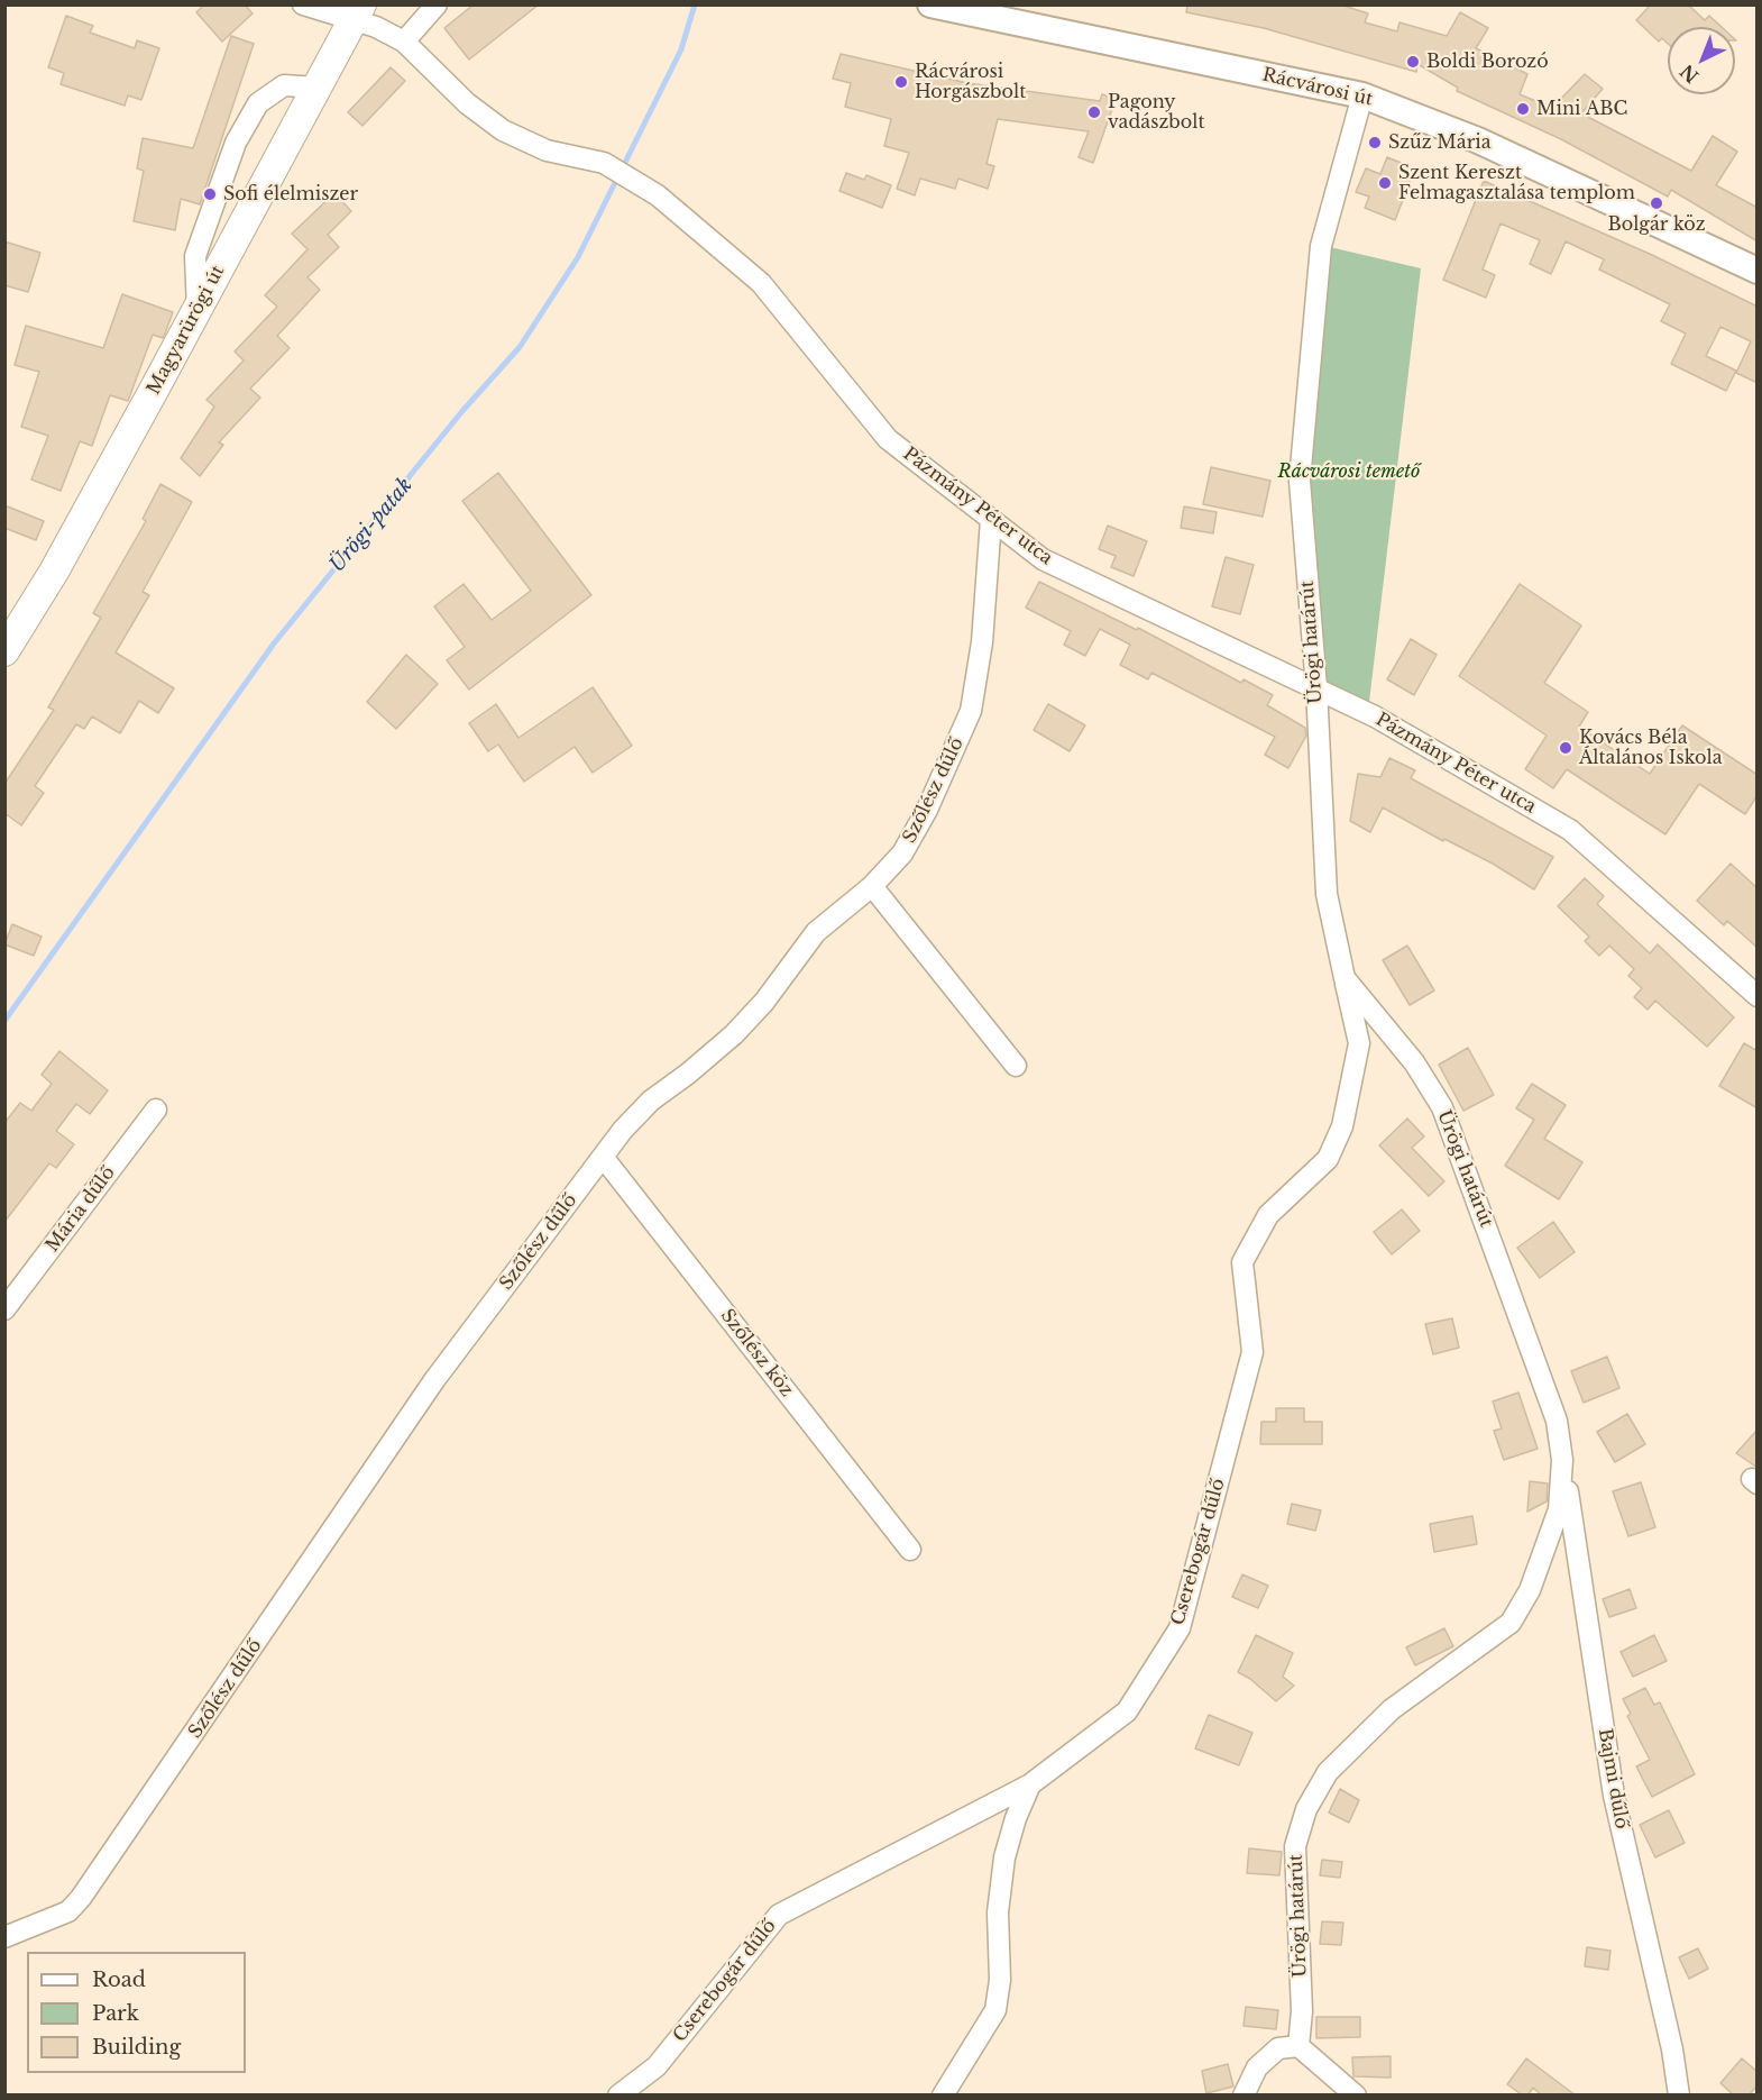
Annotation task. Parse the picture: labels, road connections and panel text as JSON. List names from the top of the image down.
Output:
{
  "streets": {
    "main road": ["Magyarürögi út"],
    "street": [
      "Rácvárosi út",
      "Pázmány Péter utca",
      "Ürögi határút",
      "Szőlész dűlő",
      "Mária dűlő",
      "Szőlész köz",
      "Cserebogár dűlő",
      "Bajmi dűlő"
    ]
  },
  "crossings": [
    ["Rácvárosi út", "Ürögi határút"],
    ["Magyarürögi út", "Pázmány Péter utca"],
    ["Pázmány Péter utca", "Ürögi határút"],
    ["Pázmány Péter utca", "Szőlész dűlő"],
    ["Ürögi határút", "Cserebogár dűlő"],
    ["Ürögi határút", "Bajmi dűlő"],
    ["Szőlész dűlő", "Szőlész köz"]
  ],
  "water": ["Ürögi-patak"],
  "parks": ["Rácvárosi temető"],
  "places": [
    "Boldi Borozó",
    "Rácvárosi Horgászbolt",
    "Mini ABC",
    "Pagony vadászbolt",
    "Szűz Mária",
    "Szent Kereszt Felmagasztalása templom",
    "Sofi élelmiszer",
    "Bolgár köz",
    "Kovács Béla Általános Iskola"
  ],
  "legend": ["Road", "Park", "Building"],
  "north": "bottom left"
}
